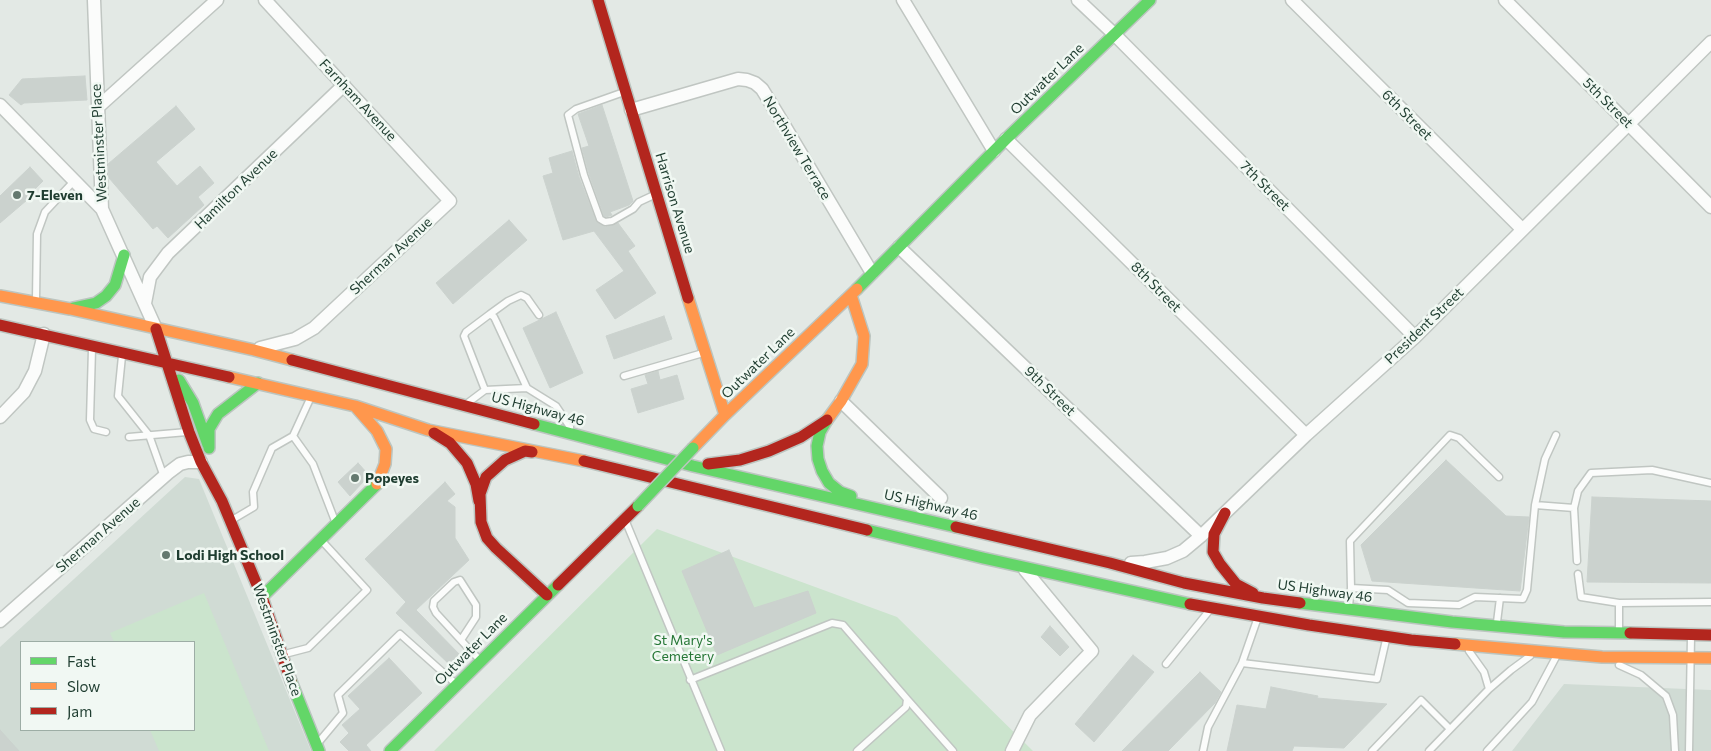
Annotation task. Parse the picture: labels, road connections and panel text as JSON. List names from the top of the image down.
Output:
{
  "streets": {
    "main road": [
      "Outwater Lane",
      "Westminster Place",
      "Harrison Avenue",
      "US Highway 46"
    ],
    "street": [
      "Farnham Avenue",
      "5th Street",
      "6th Street",
      "Northview Terrace",
      "7th Street",
      "Hamilton Avenue",
      "Sherman Avenue",
      "8th Street",
      "President Street",
      "9th Street"
    ]
  },
  "crossings": [
    ["Outwater Lane", "Northview Terrace"],
    ["Outwater Lane", "7th Street"],
    ["Outwater Lane", "Harrison Avenue"],
    ["Outwater Lane", "8th Street"],
    ["Outwater Lane", "9th Street"],
    ["Farnham Avenue", "Hamilton Avenue"],
    ["Farnham Avenue", "Sherman Avenue"],
    ["5th Street", "President Street"],
    ["6th Street", "President Street"],
    ["Westminster Place", "Hamilton Avenue"],
    ["Westminster Place", "Sherman Avenue"],
    ["Westminster Place", "US Highway 46"],
    ["Northview Terrace", "Harrison Avenue"],
    ["7th Street", "President Street"],
    ["Sherman Avenue", "US Highway 46"],
    ["8th Street", "President Street"],
    ["President Street", "9th Street"],
    ["President Street", "US Highway 46"]
  ],
  "parks": ["St Mary's Cemetery"],
  "places": ["7-Eleven", "Popeyes", "Lodi High School"],
  "legend": ["Fast", "Slow", "Jam"]
}
